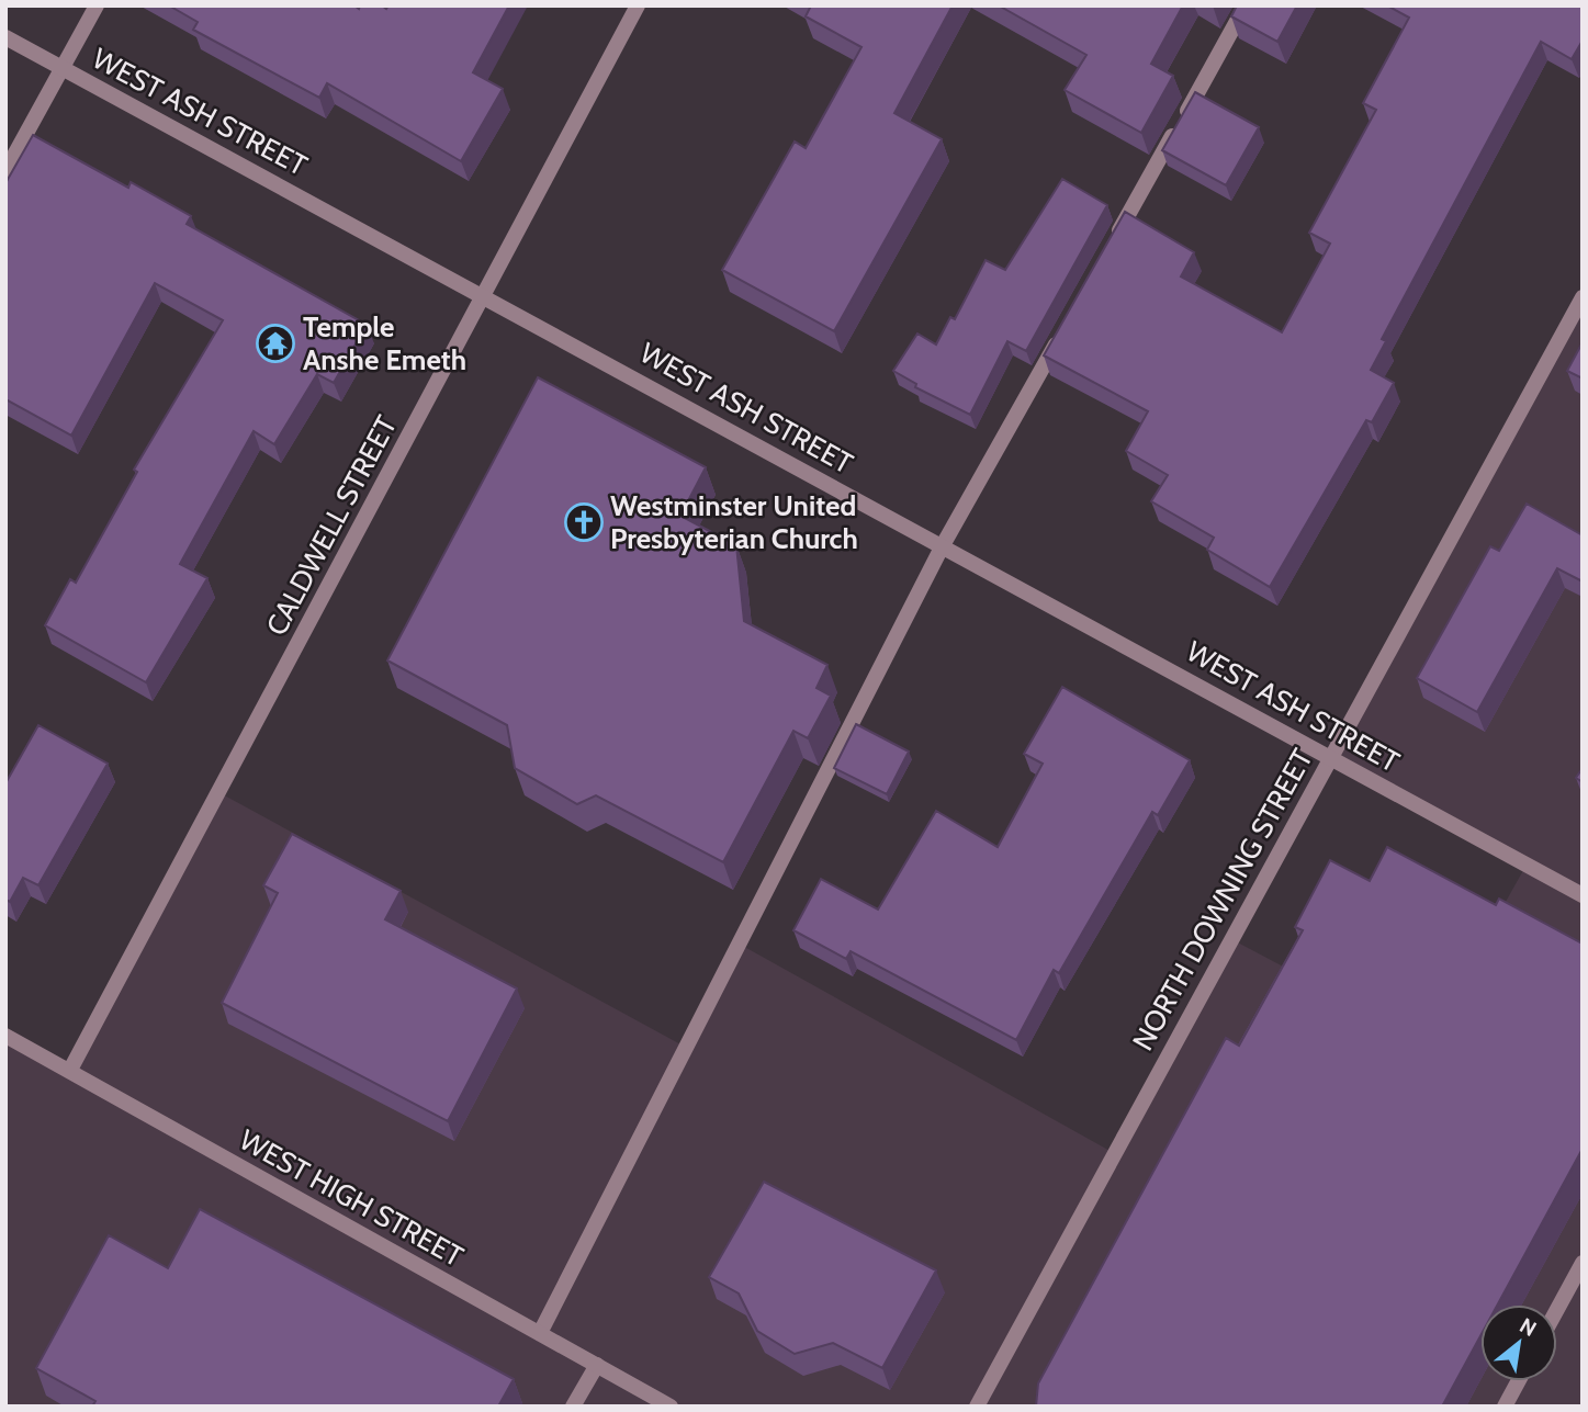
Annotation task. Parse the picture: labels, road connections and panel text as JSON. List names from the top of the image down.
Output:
{
  "streets": {
    "street": [
      "WEST ASH STREET",
      "CALDWELL STREET",
      "NORTH DOWNING STREET",
      "WEST HIGH STREET"
    ]
  },
  "crossings": [
    ["WEST ASH STREET", "CALDWELL STREET"],
    ["WEST ASH STREET", "NORTH DOWNING STREET"],
    ["CALDWELL STREET", "WEST HIGH STREET"]
  ],
  "places": {
    "temple": ["Temple Anshe Emeth"],
    "church": ["Westminster United Presbyterian Church"]
  },
  "north": "top right"
}
